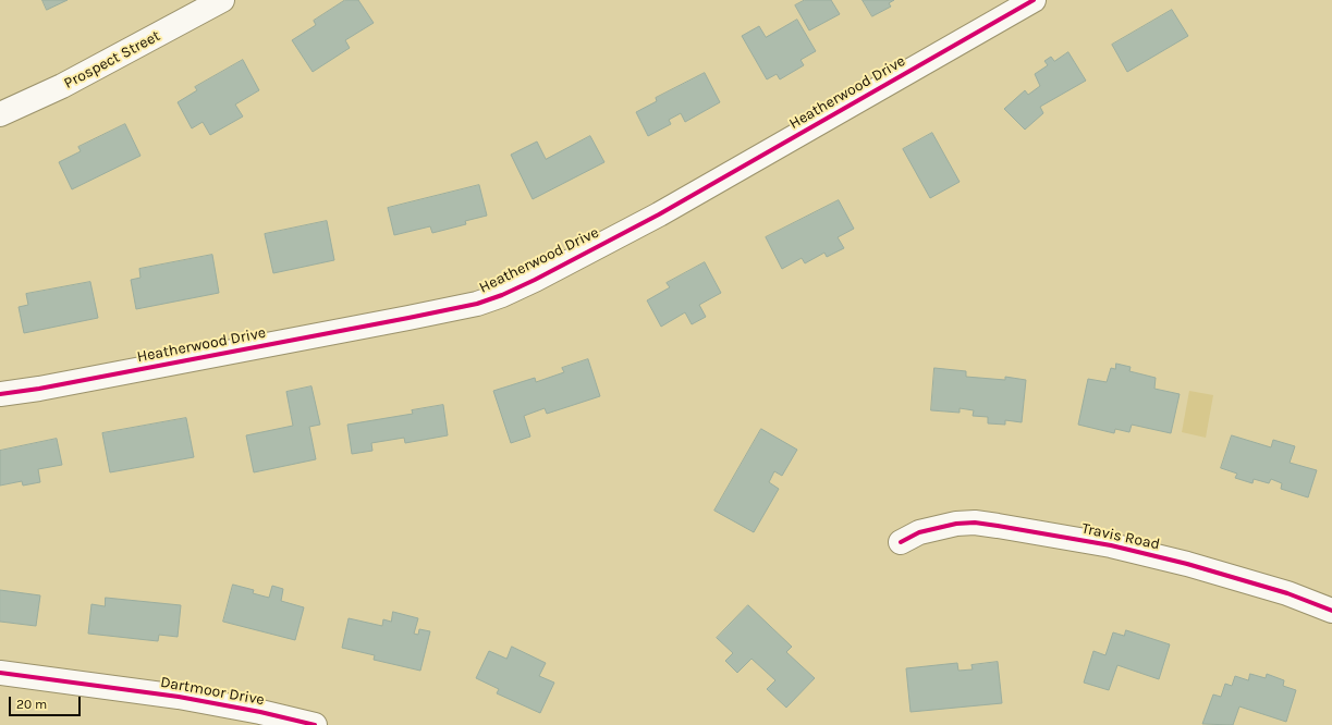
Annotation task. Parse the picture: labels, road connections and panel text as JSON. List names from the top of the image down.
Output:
{
  "streets": {
    "street": [
      "Prospect Street",
      "Heatherwood Drive",
      "Travis Road",
      "Dartmoor Drive"
    ]
  },
  "scale_bar": "20 m"
}
